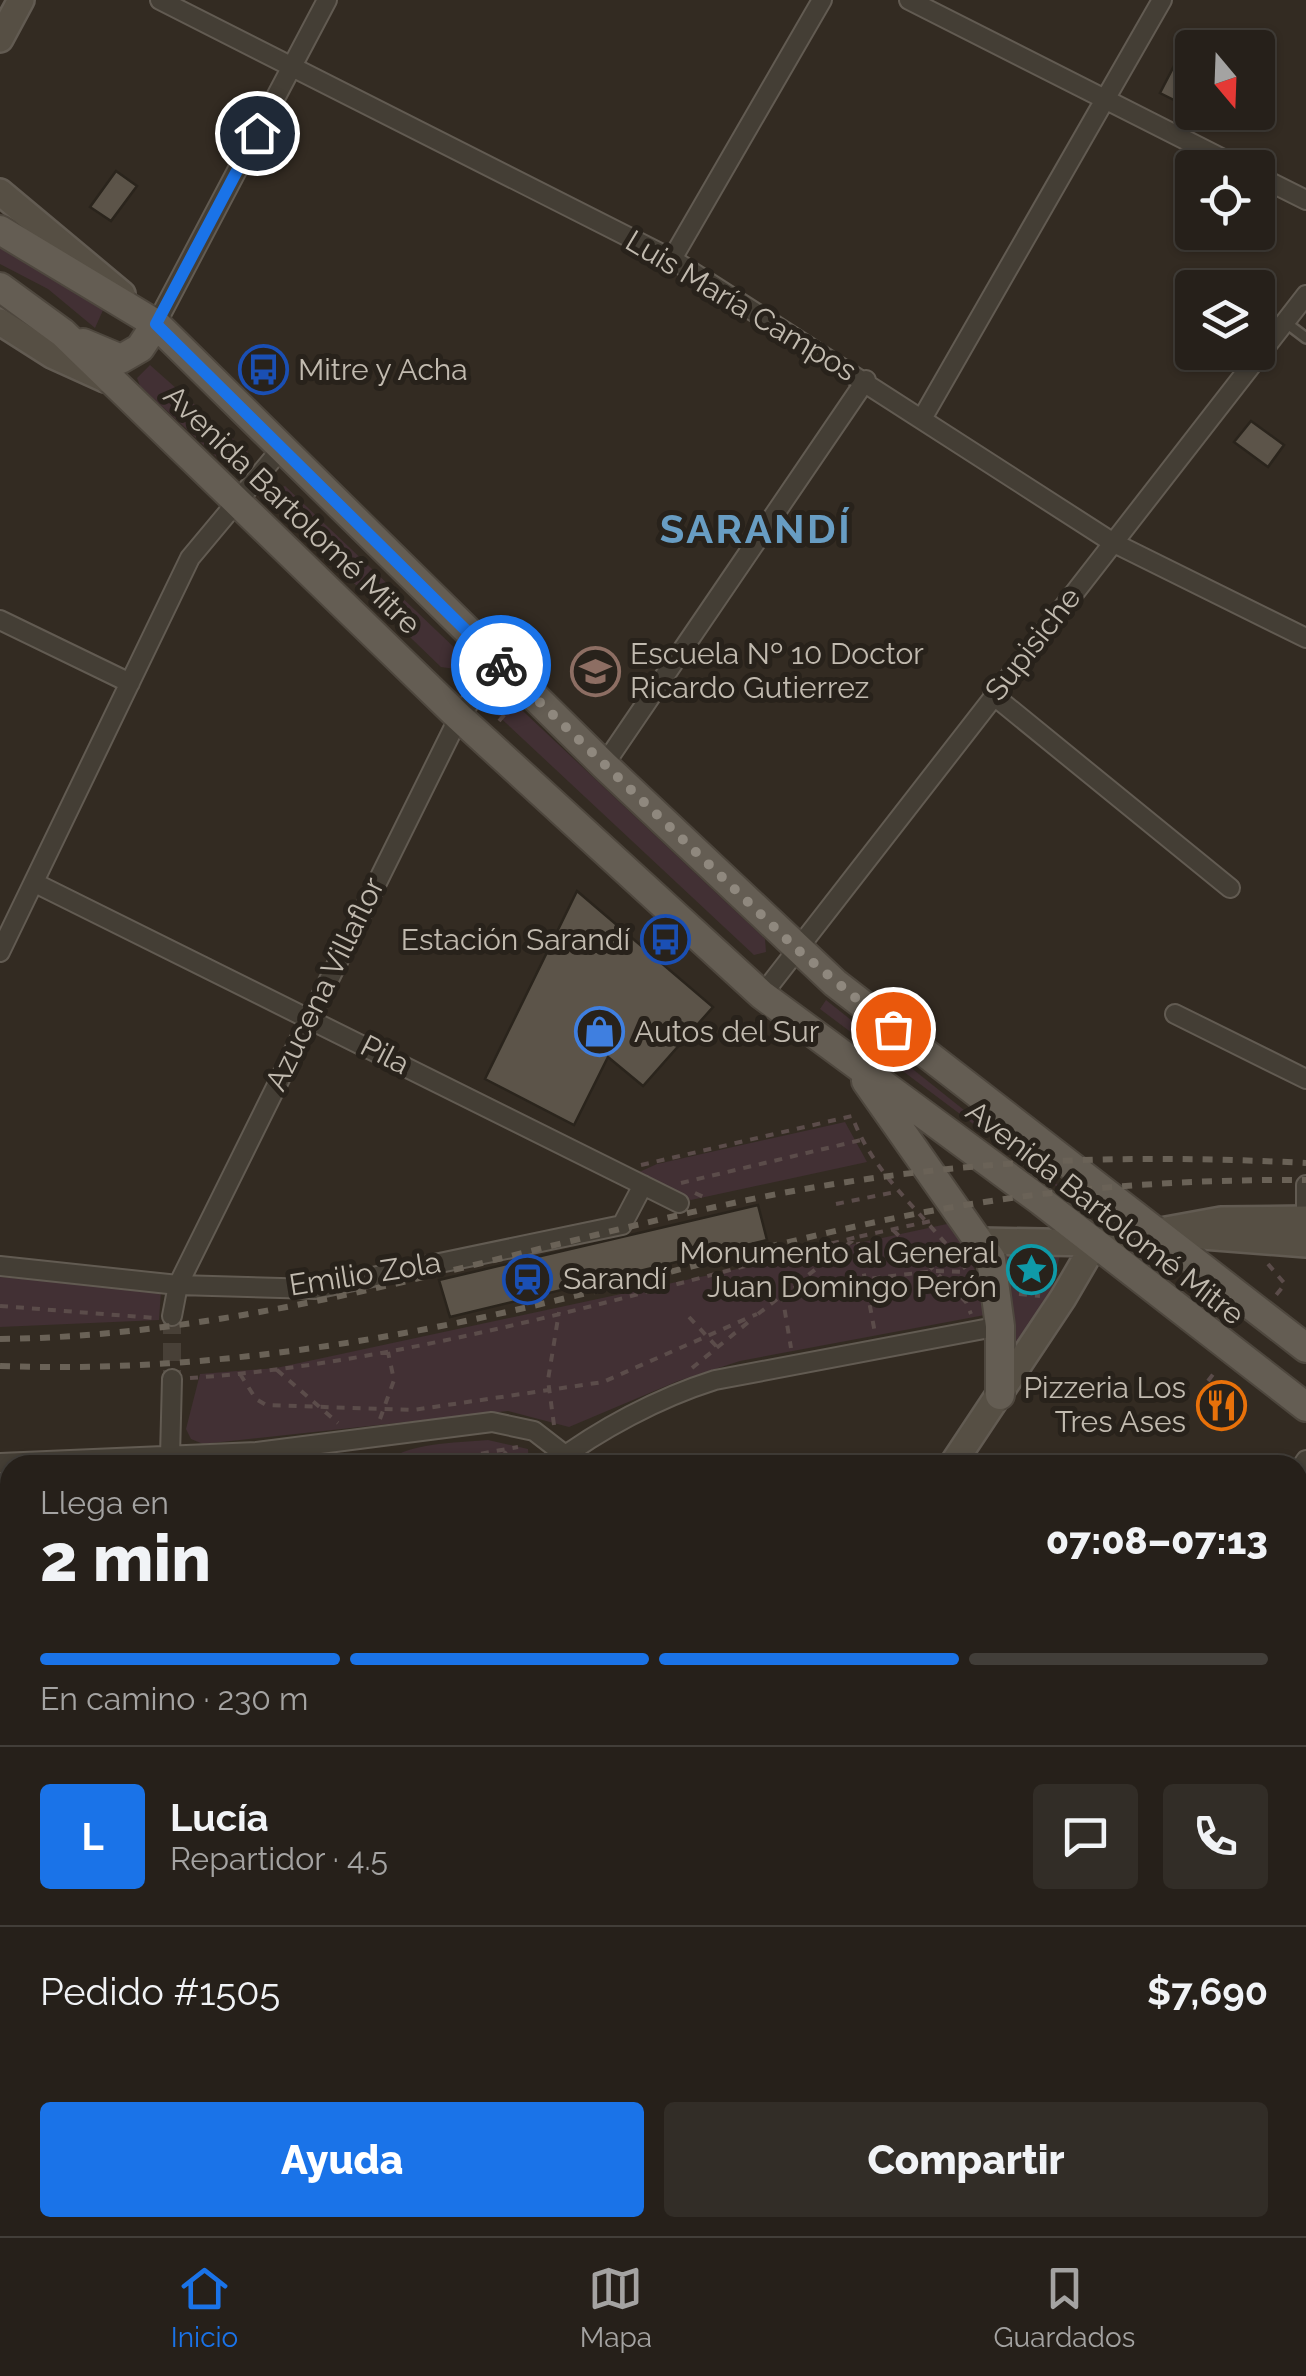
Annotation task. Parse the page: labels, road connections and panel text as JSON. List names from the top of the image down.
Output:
{
  "streets": {
    "main road": ["Avenida Bartolomé Mitre"],
    "street": [
      "Luis María Campos",
      "Supisiche",
      "Azucena Villaflor",
      "Pila",
      "Emilio Zola"
    ]
  },
  "crossings": [
    ["Luis María Campos", "Supisiche"],
    ["Avenida Bartolomé Mitre", "Supisiche"],
    ["Avenida Bartolomé Mitre", "Azucena Villaflor"],
    ["Azucena Villaflor", "Pila"],
    ["Azucena Villaflor", "Emilio Zola"],
    ["Pila", "Emilio Zola"]
  ],
  "districts": ["SARANDÍ"],
  "places": {
    "bus stop": ["Mitre y Acha", "Estación Sarandí"],
    "school or university": ["Escuela Nº 10 Doctor Ricardo Gutierrez"],
    "shop": ["Autos del Sur"],
    "place": ["Monumento al General Juan Domingo Perón"],
    "station": ["Sarandí"],
    "restaurant": ["Pizzeria Los Tres Ases"]
  },
  "north": "bottom",
  "page": {
    "heading": ["2 min", "Llega en", "07:08–07:13"],
    "panel": [
      "Lucía",
      "Repartidor · 4.5",
      "Pedido #1505",
      "$7,690"
    ],
    "bar": "En camino · 230 m",
    "round": "L",
    "buttons": ["Ayuda", "Compartir"],
    "tabs": ["Inicio", "Mapa", "Guardados"]
  }
}
